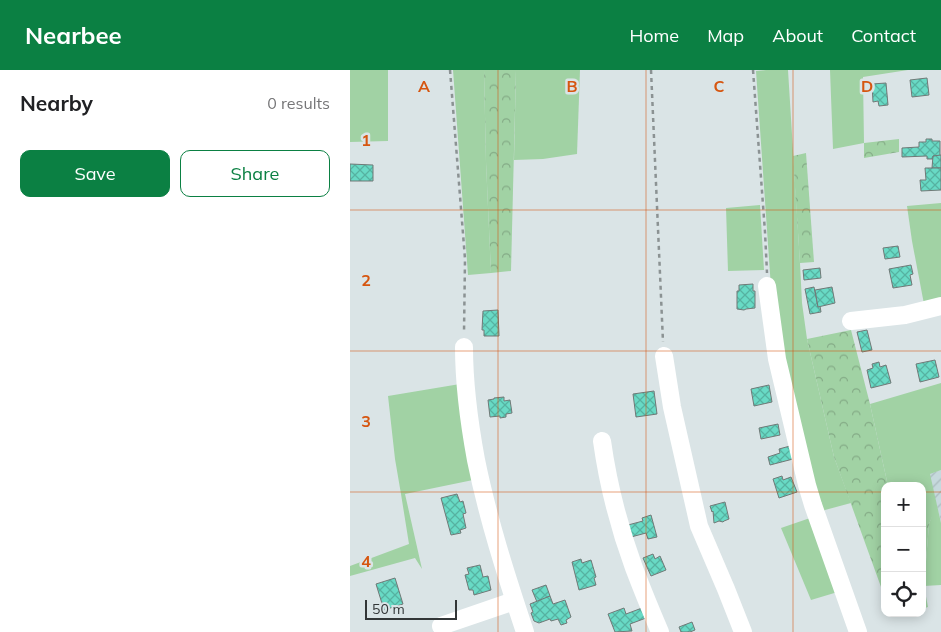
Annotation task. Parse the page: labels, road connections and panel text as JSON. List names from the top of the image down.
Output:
{
  "scale_bar": "50 m",
  "page": {
    "header": "Nearbee",
    "nav": [
      "Home",
      "Map",
      "About",
      "Contact"
    ],
    "heading": ["Nearby", "0 results"],
    "buttons": ["Save", "Share"],
    "map_buttons": ["+", "−"],
    "scale": "50 m"
  },
  "grid": {
    "columns": [
      "A",
      "B",
      "C",
      "D"
    ],
    "rows": [
      "1",
      "2",
      "3",
      "4"
    ]
  }
}
